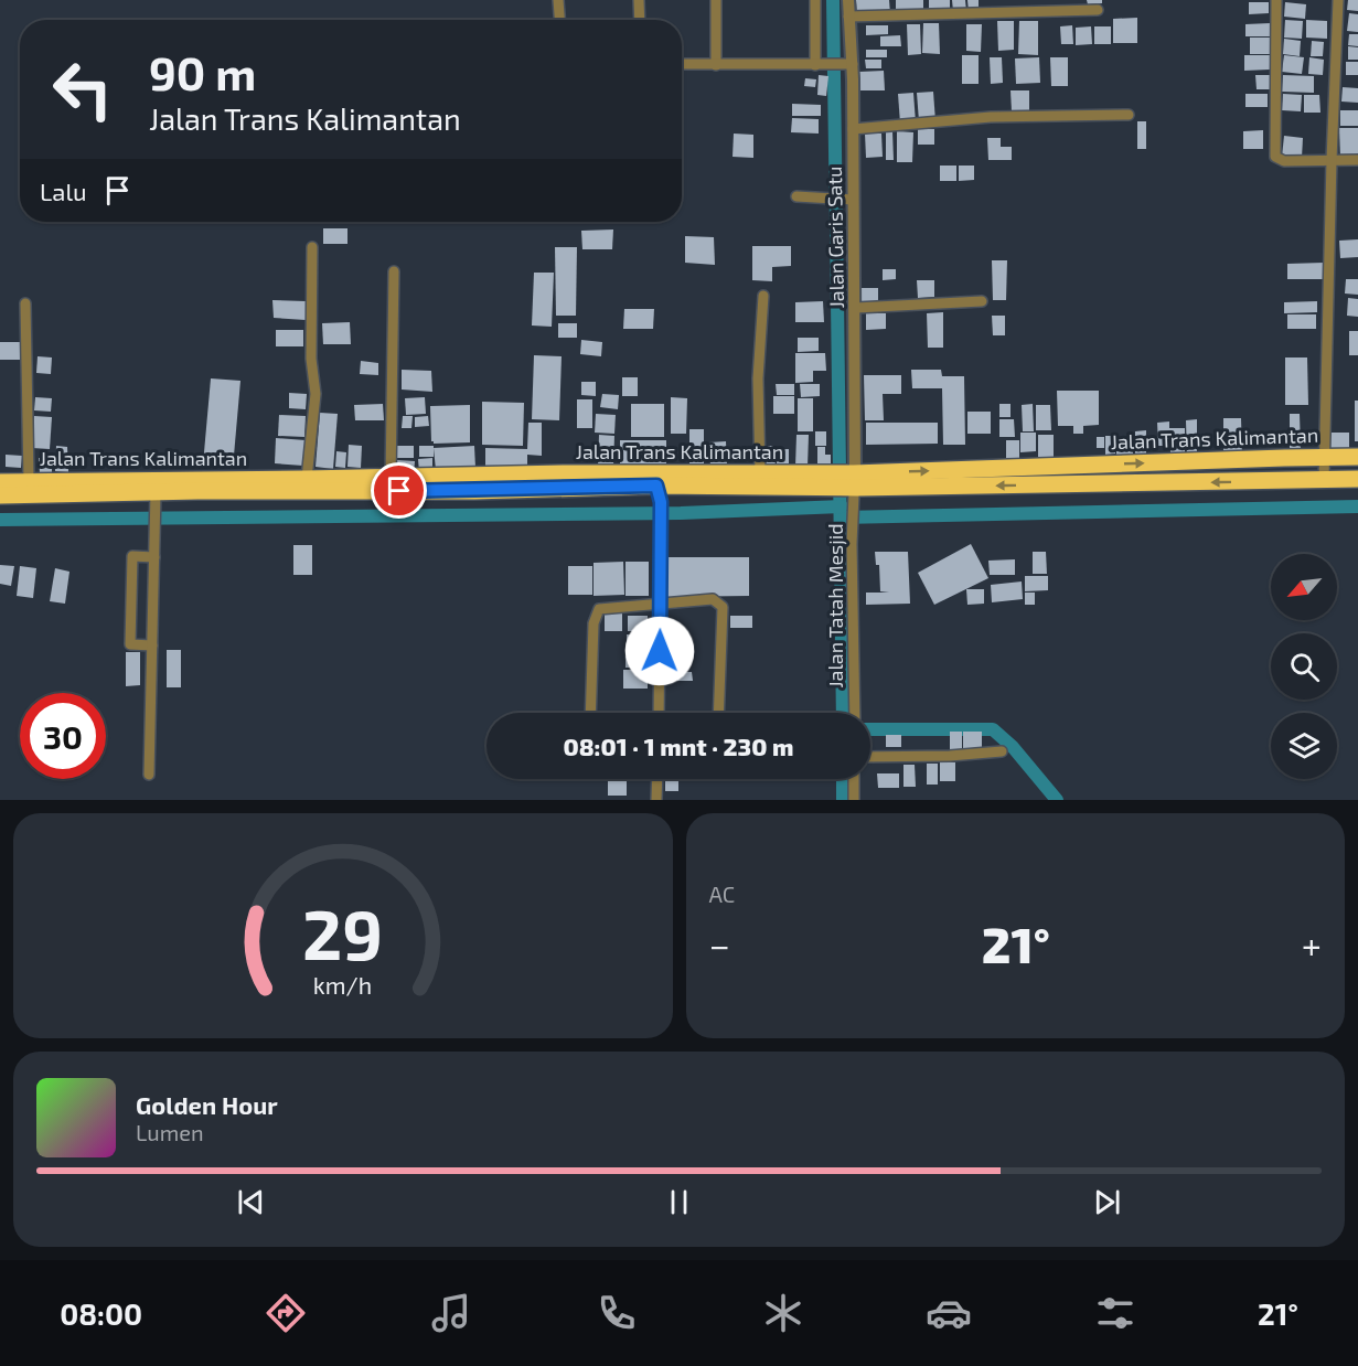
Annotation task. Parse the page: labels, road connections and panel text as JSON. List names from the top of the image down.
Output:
{
  "streets": {
    "highway": ["Jalan Trans Kalimantan"],
    "street": ["Jalan Garis Satu", "Jalan Tatah Mesjid"]
  },
  "crossings": [
    ["Jalan Garis Satu", "Jalan Trans Kalimantan"],
    ["Jalan Garis Satu", "Jalan Tatah Mesjid"],
    ["Jalan Trans Kalimantan", "Jalan Tatah Mesjid"]
  ],
  "north": "bottom left",
  "page": {
    "turn": ["90 m", "Jalan Trans Kalimantan"],
    "then": "Lalu",
    "limit": "30",
    "trip": "08:01 · 1 mnt · 230 m",
    "tile": "AC",
    "heat": ["−", "21°", "+"],
    "song": ["Golden Hour", "Lumen"],
    "tabs": ["08:00", "21°"],
    "gauge": ["29", "km/h"]
  }
}
